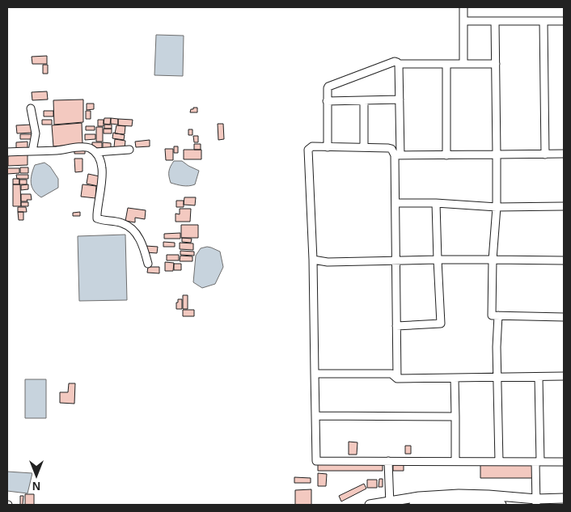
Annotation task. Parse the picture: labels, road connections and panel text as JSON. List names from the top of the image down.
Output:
{
  "north": "bottom"
}
